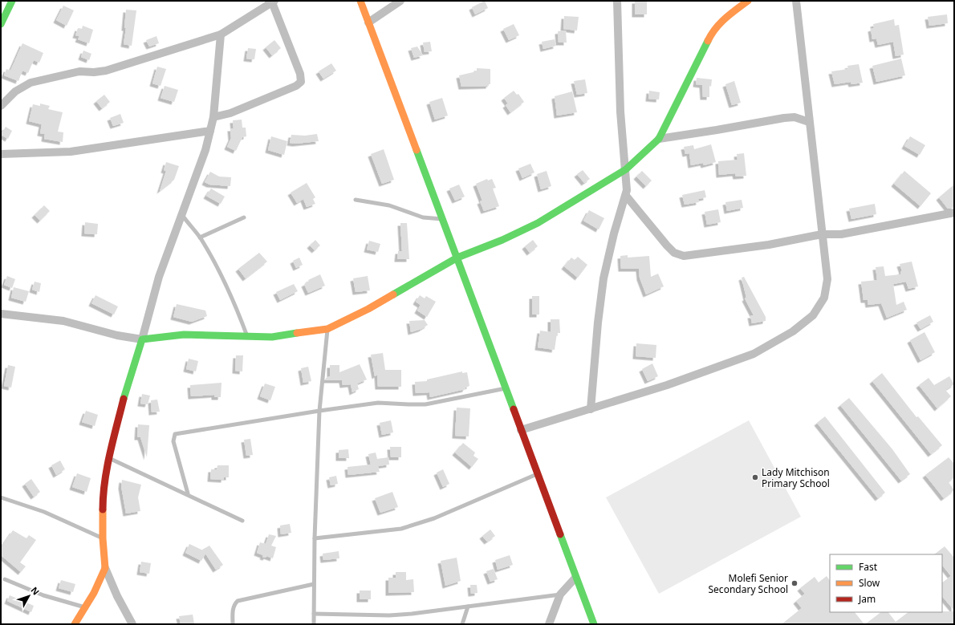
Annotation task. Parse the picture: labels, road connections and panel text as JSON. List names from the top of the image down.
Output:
{
  "places": ["Lady Mitchison Primary School", "Molefi Senior Secondary School"],
  "legend": ["Fast", "Slow", "Jam"],
  "north": "top right"
}
